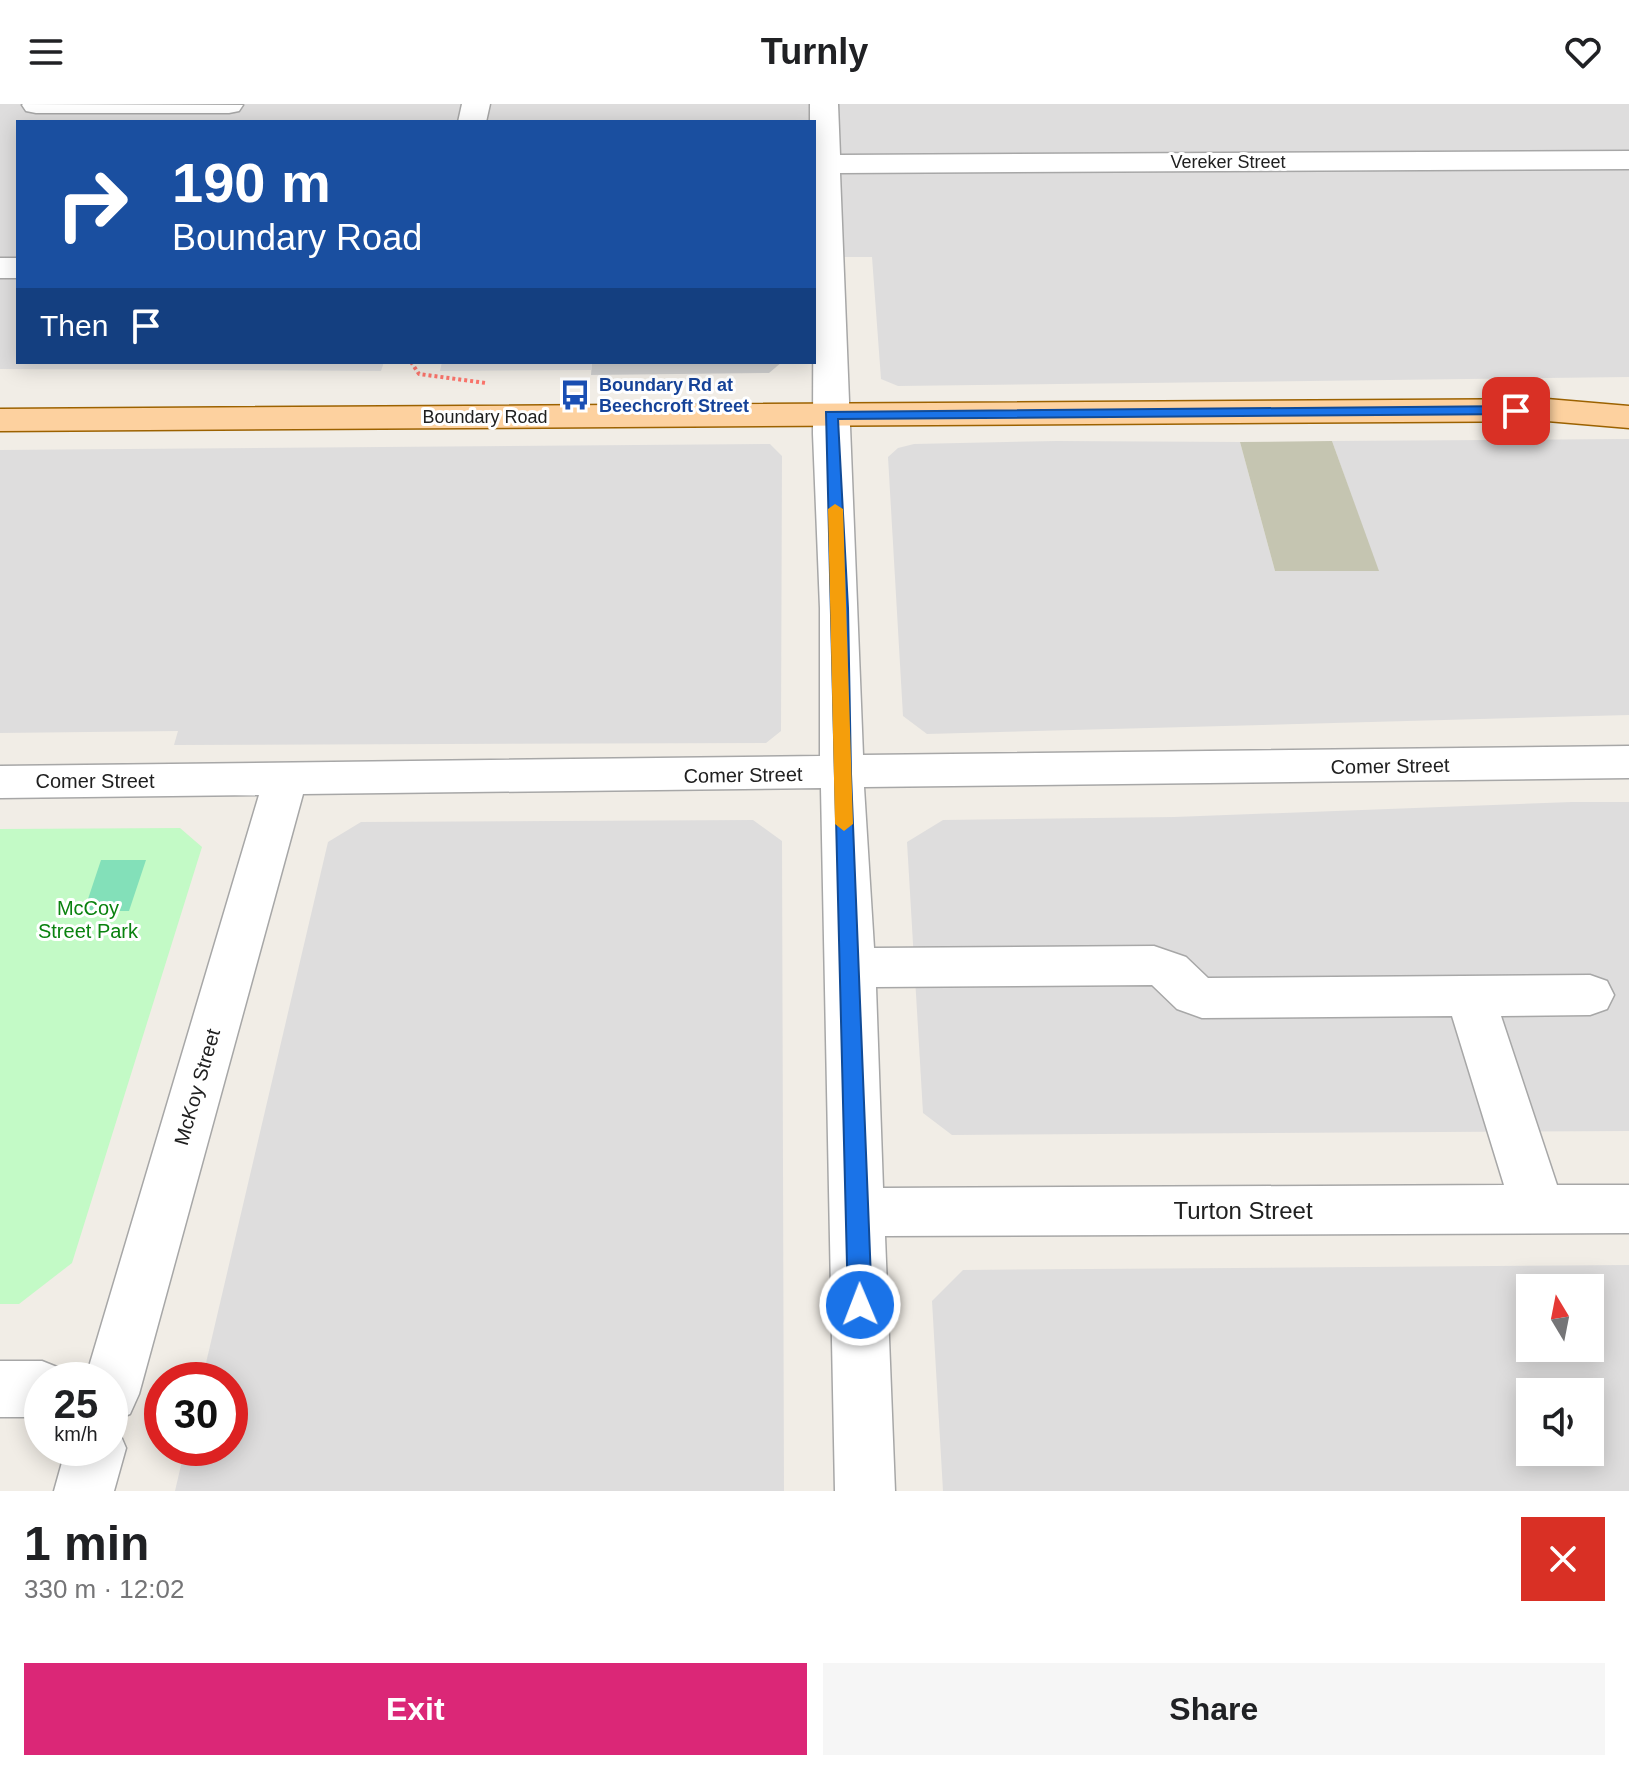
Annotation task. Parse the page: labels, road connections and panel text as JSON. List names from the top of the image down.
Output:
{
  "streets": {
    "main road": ["Boundary Road"],
    "street": [
      "Vereker Street",
      "Comer Street",
      "McKoy Street",
      "Turton Street"
    ]
  },
  "crossings": [
    ["Comer Street", "McKoy Street"]
  ],
  "parks": ["McCoy Street Park"],
  "places": {
    "bus stop": ["Boundary Rd at Beechcroft Street"]
  },
  "north": "top",
  "page": {
    "header": "Turnly",
    "turn": ["190 m", "Boundary Road"],
    "then": "Then",
    "speed": "25 km/h",
    "limit": "30",
    "heading": ["1 min", "330 m · 12:02"],
    "buttons": ["Exit", "Share"]
  }
}
